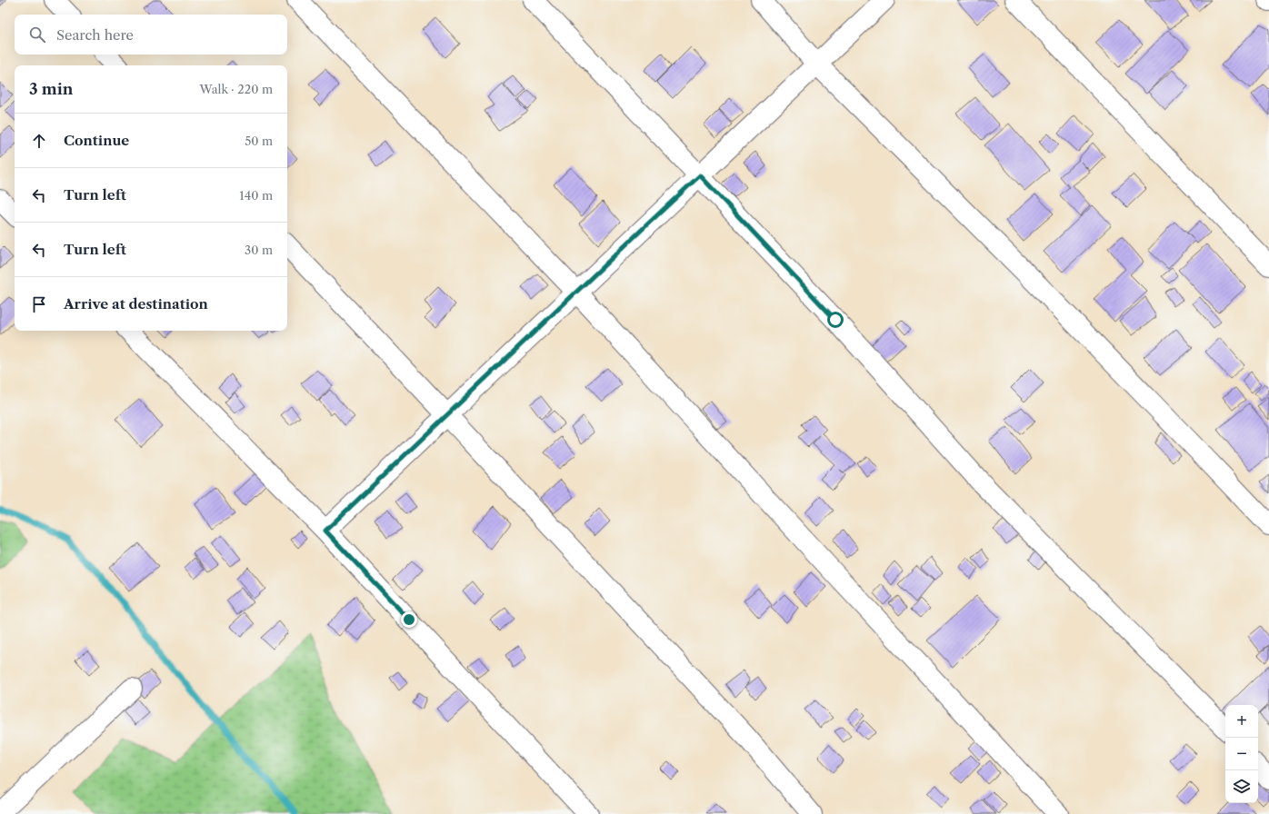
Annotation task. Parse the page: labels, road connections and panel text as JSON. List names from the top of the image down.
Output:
{
  "page": {
    "search": "Search here",
    "heading": ["3 min", "Walk · 220 m"],
    "list": [
      ["Continue", "50 m"],
      ["Turn left", "140 m"],
      ["Turn left", "30 m"],
      "Arrive at destination"
    ],
    "map_buttons": ["+", "−"]
  }
}
